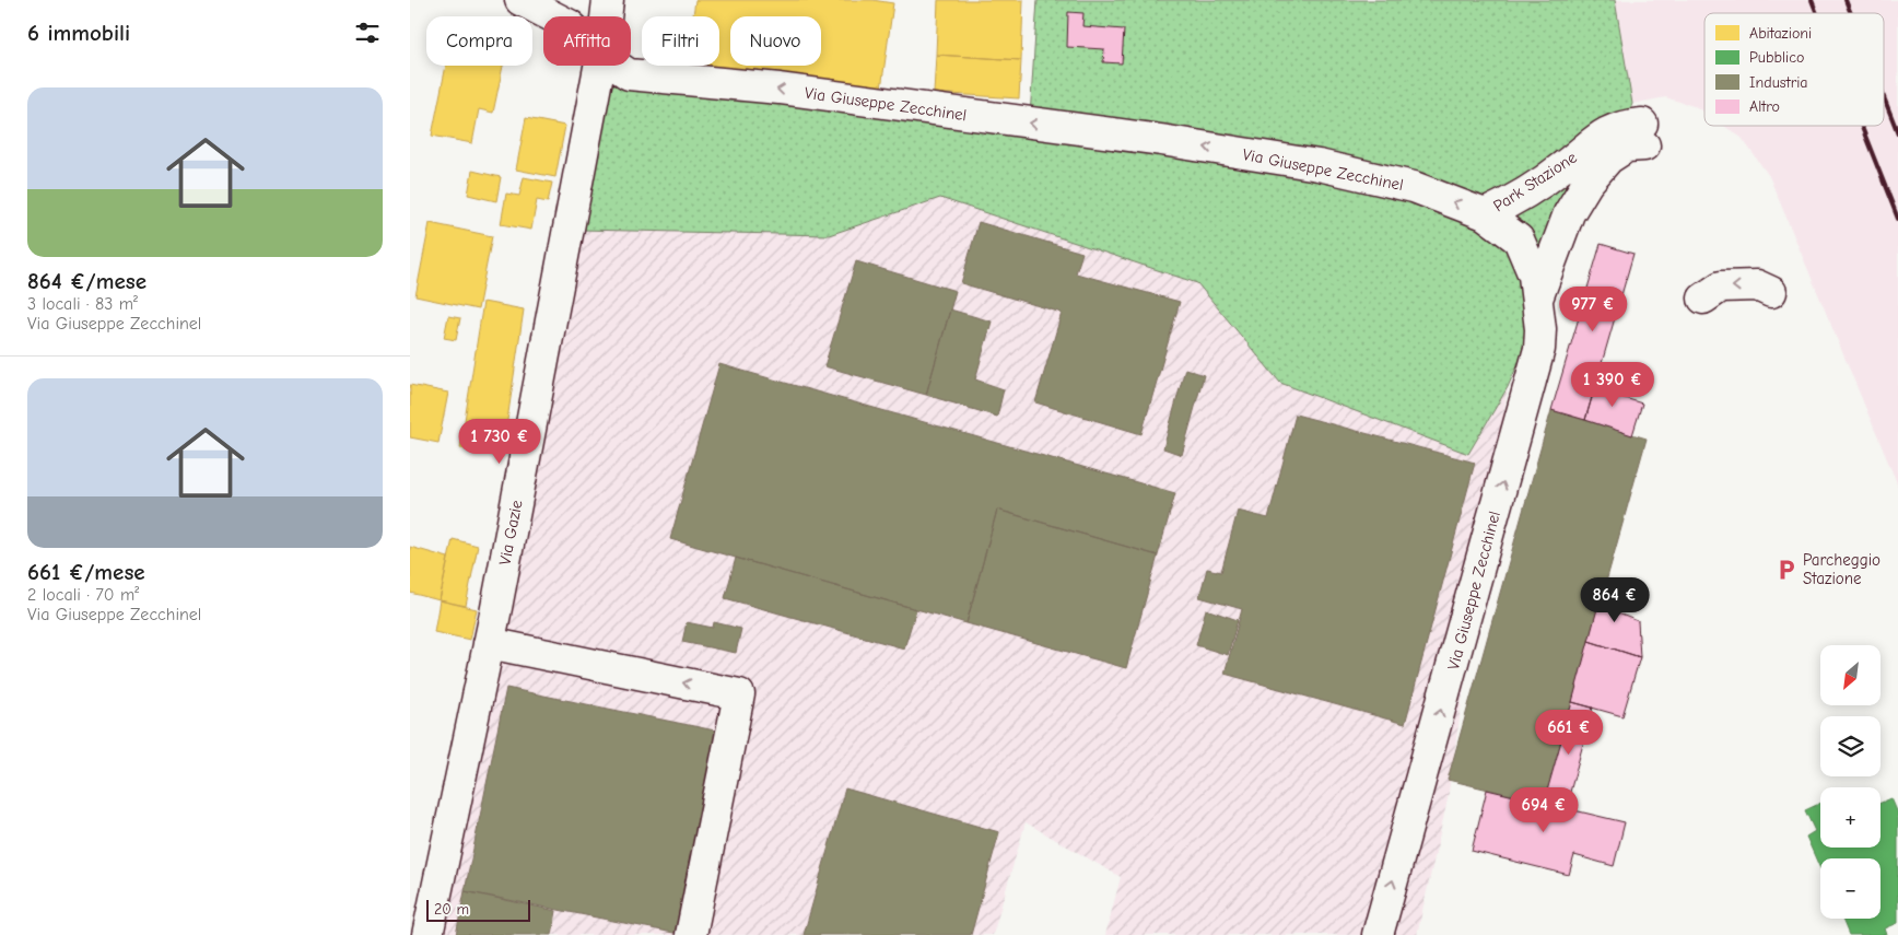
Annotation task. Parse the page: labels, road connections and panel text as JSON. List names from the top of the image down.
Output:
{
  "streets": {
    "street": ["Via Giuseppe Zecchinel", "Park Stazione", "Via Gazie"]
  },
  "crossings": [
    ["Via Giuseppe Zecchinel", "Park Stazione"]
  ],
  "places": {
    "parking": ["Parcheggio Stazione"]
  },
  "legend": [
    "Abitazioni",
    "Pubblico",
    "Industria",
    "Altro"
  ],
  "scale_bar": "20 m",
  "north": "bottom left",
  "page": {
    "heading": "6 immobili",
    "chip": [
      "Compra",
      "Affitta",
      "Filtri",
      "Nuovo"
    ],
    "list": [
      {
        "name": "864 €/mese",
        "note": "3 locali · 83 m² · Via Giuseppe Zecchinel"
      },
      {
        "name": "661 €/mese",
        "note": "2 locali · 70 m² · Via Giuseppe Zecchinel"
      }
    ],
    "price": [
      "977 €",
      "1 390 €",
      "1 730 €",
      "864 €",
      "661 €",
      "694 €"
    ],
    "map_buttons": ["+", "−"],
    "scale": "20 m"
  }
}
